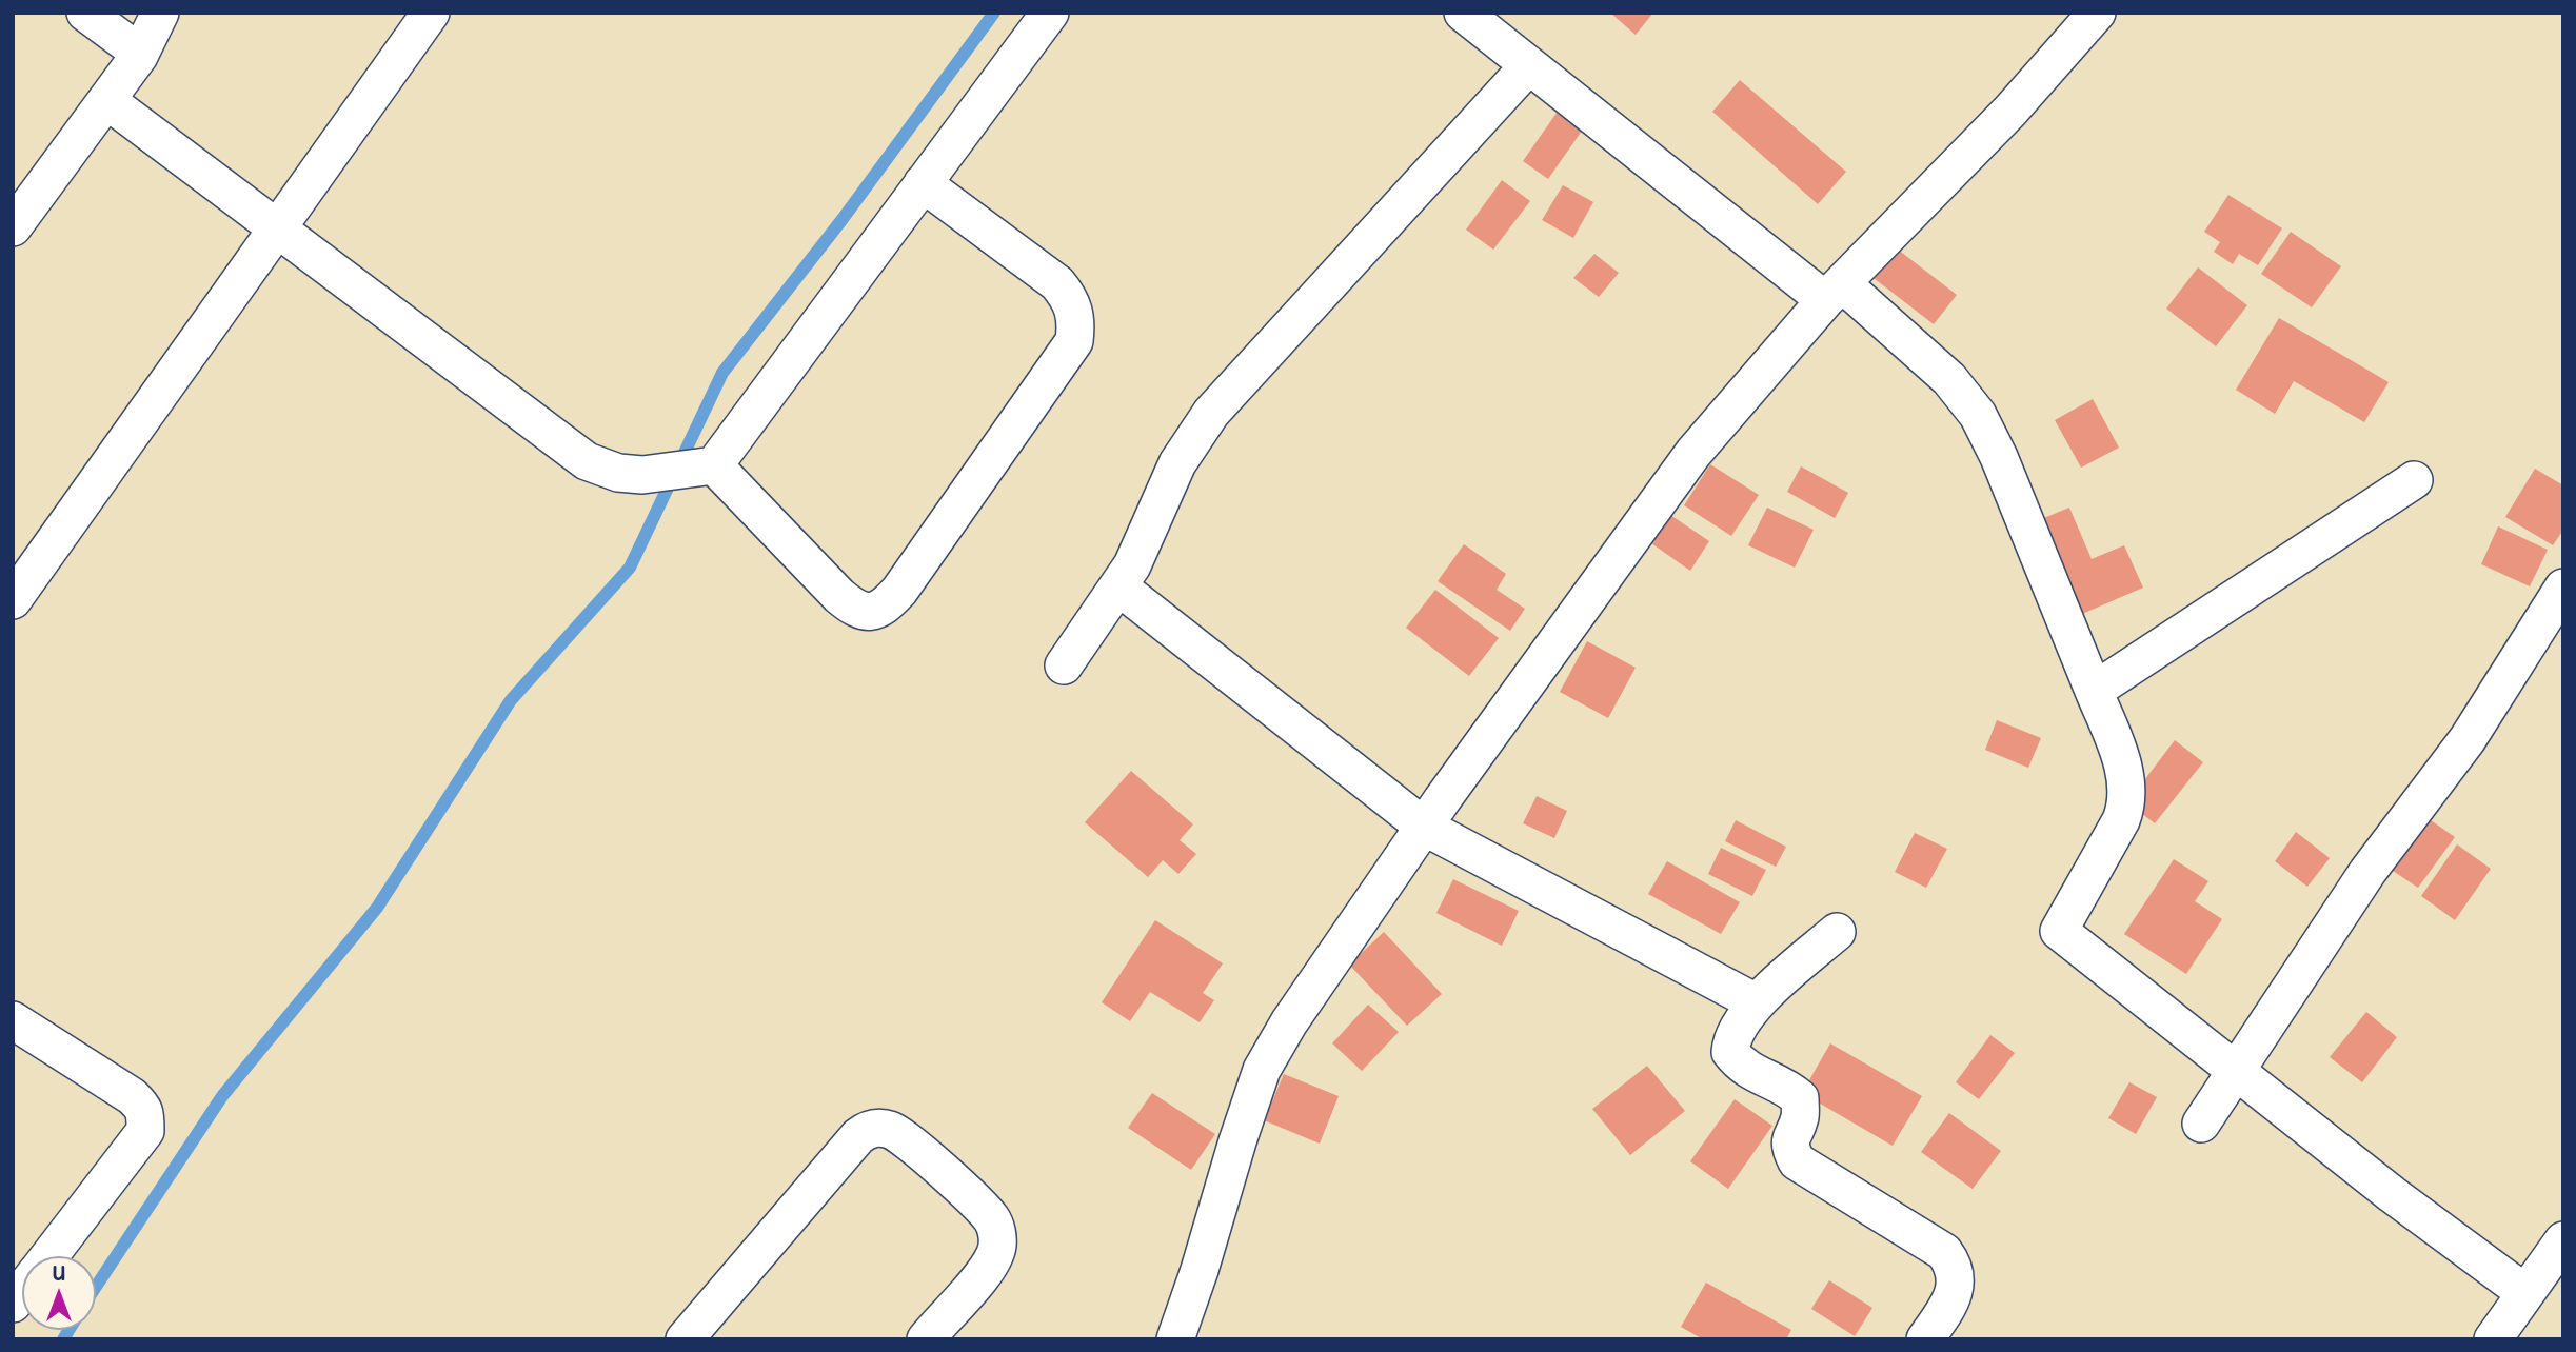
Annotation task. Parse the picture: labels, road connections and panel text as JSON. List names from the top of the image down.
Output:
{
  "north": "top"
}
